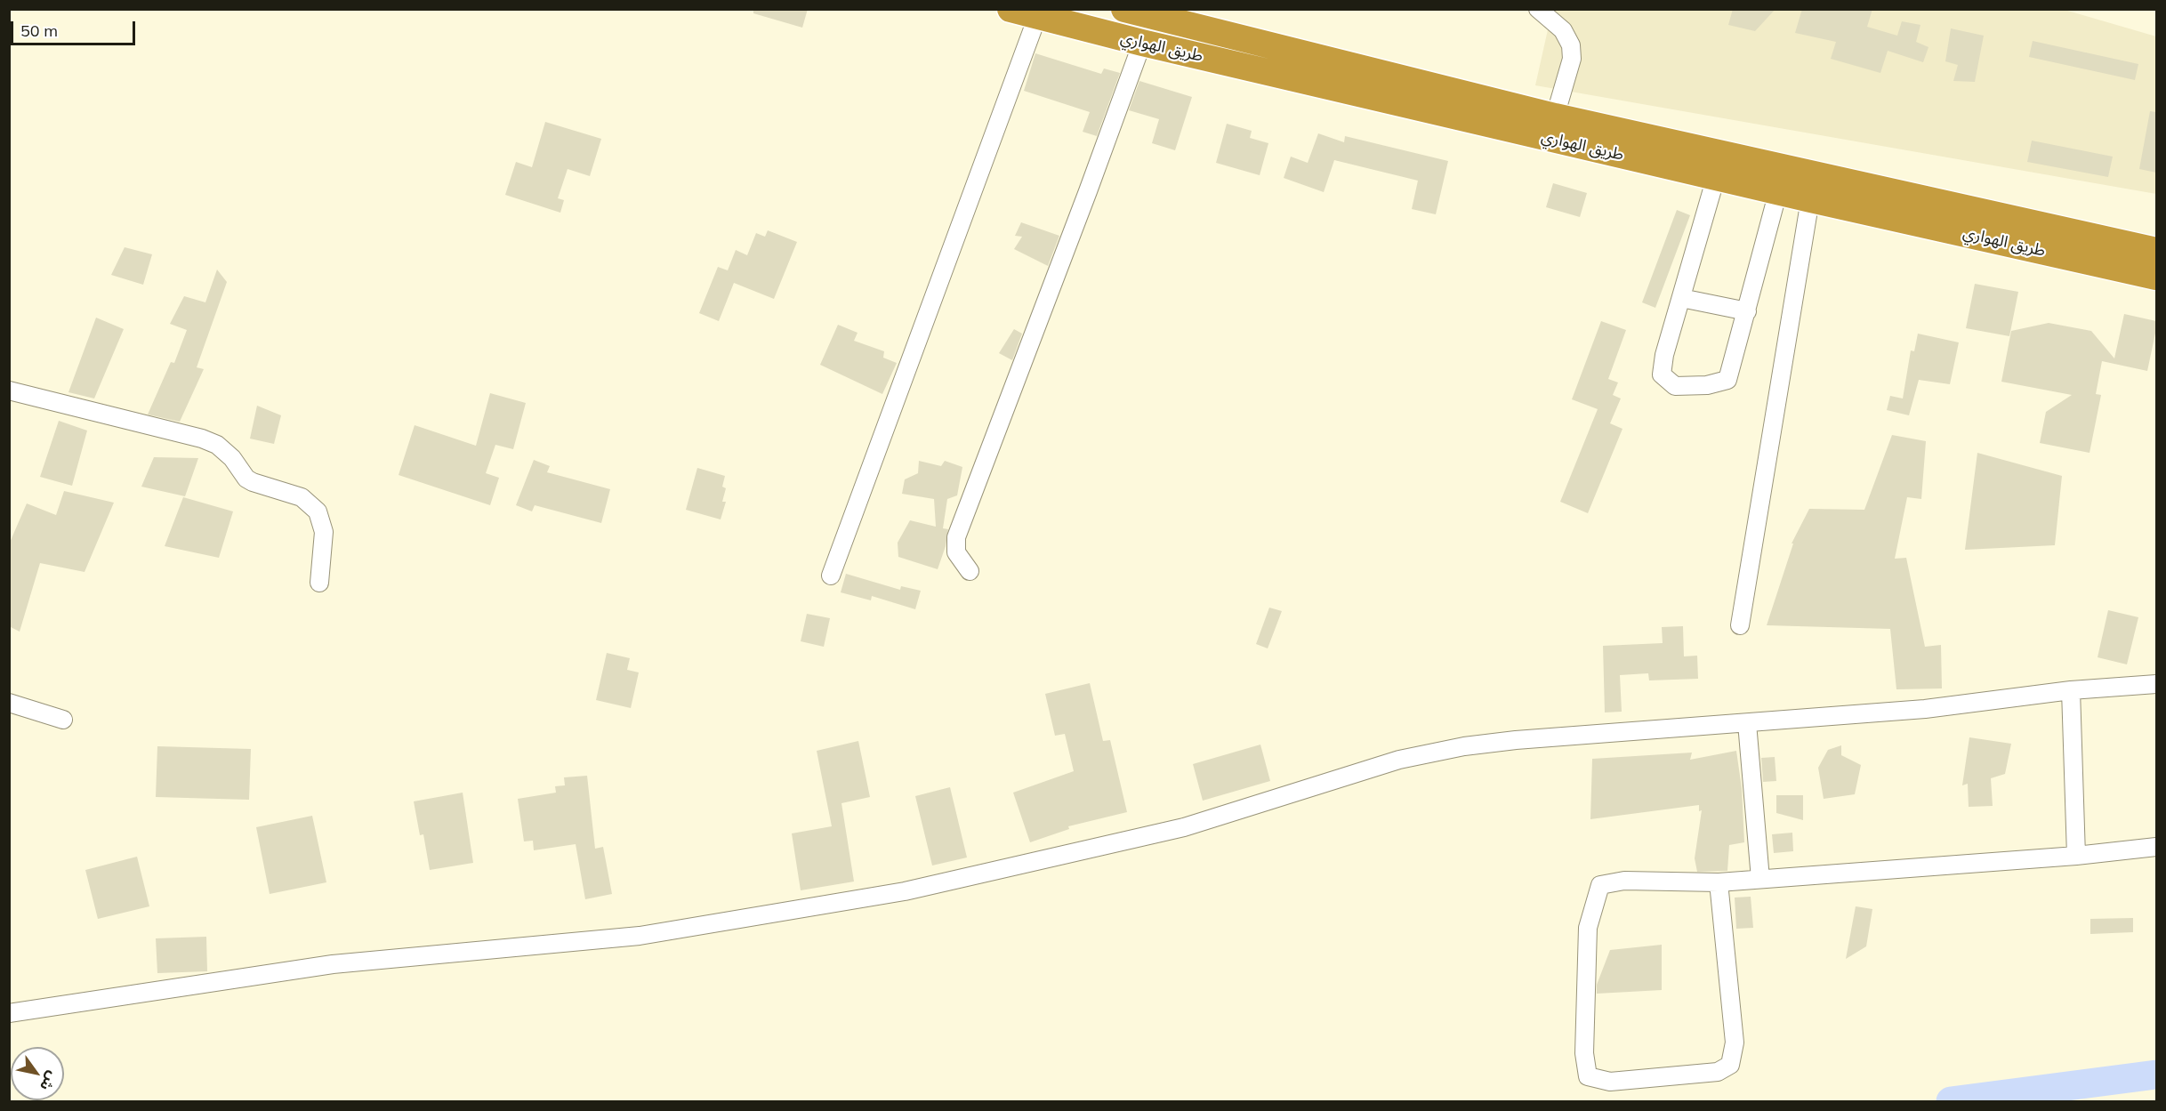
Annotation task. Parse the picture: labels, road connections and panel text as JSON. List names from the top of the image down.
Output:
{
  "streets": {
    "highway": ["طريق الهواري"]
  },
  "scale_bar": "50 m",
  "north": "bottom right"
}
